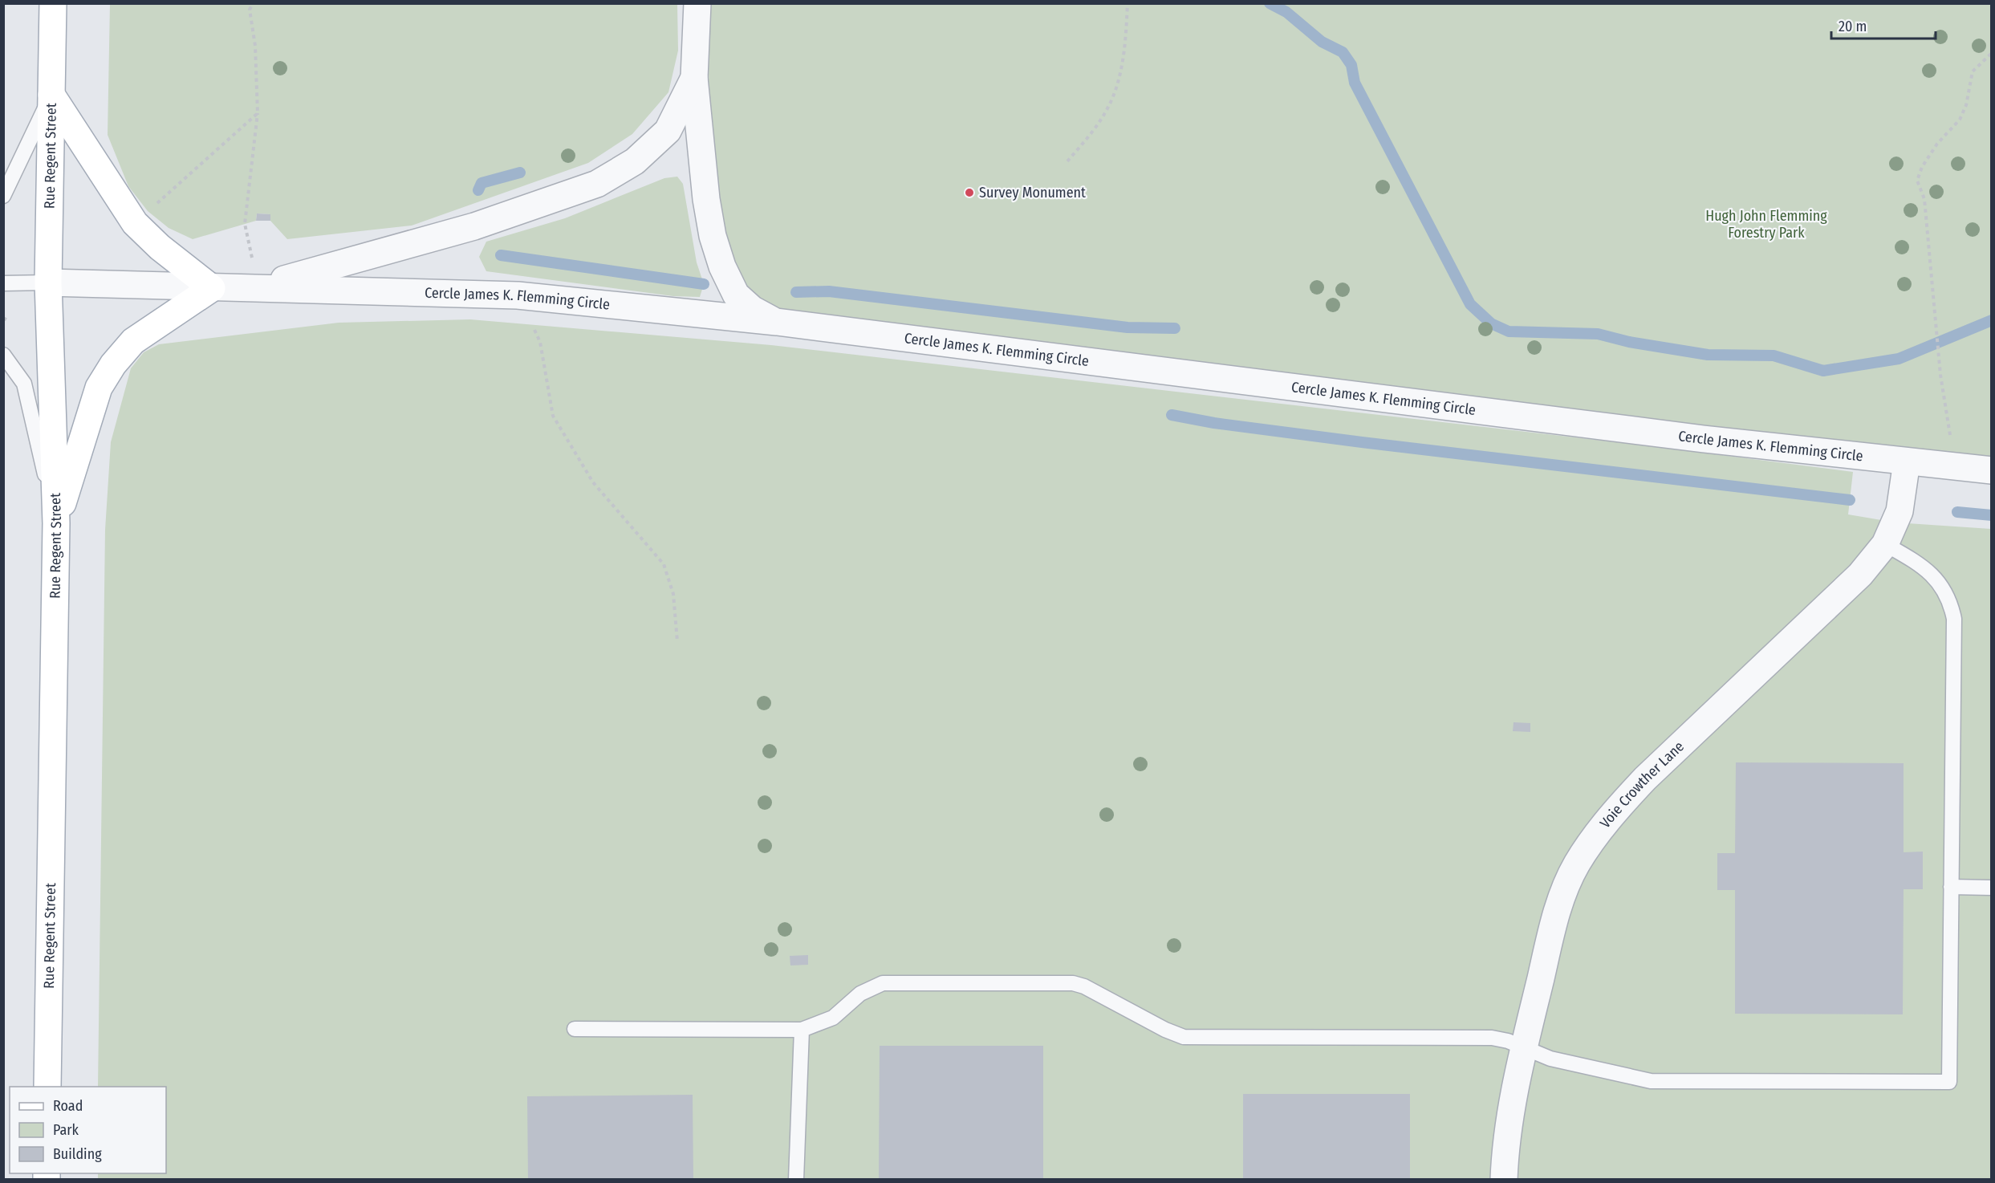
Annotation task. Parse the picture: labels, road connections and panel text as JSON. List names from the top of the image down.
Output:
{
  "streets": {
    "main road": ["Rue Regent Street"],
    "street": ["Cercle James K. Flemming Circle", "Voie Crowther Lane"]
  },
  "crossings": [
    ["Rue Regent Street", "Cercle James K. Flemming Circle"],
    ["Cercle James K. Flemming Circle", "Voie Crowther Lane"]
  ],
  "parks": ["Hugh John Flemming Forestry Park"],
  "places": ["Survey Monument"],
  "legend": ["Road", "Park", "Building"],
  "scale_bar": "20 m"
}
